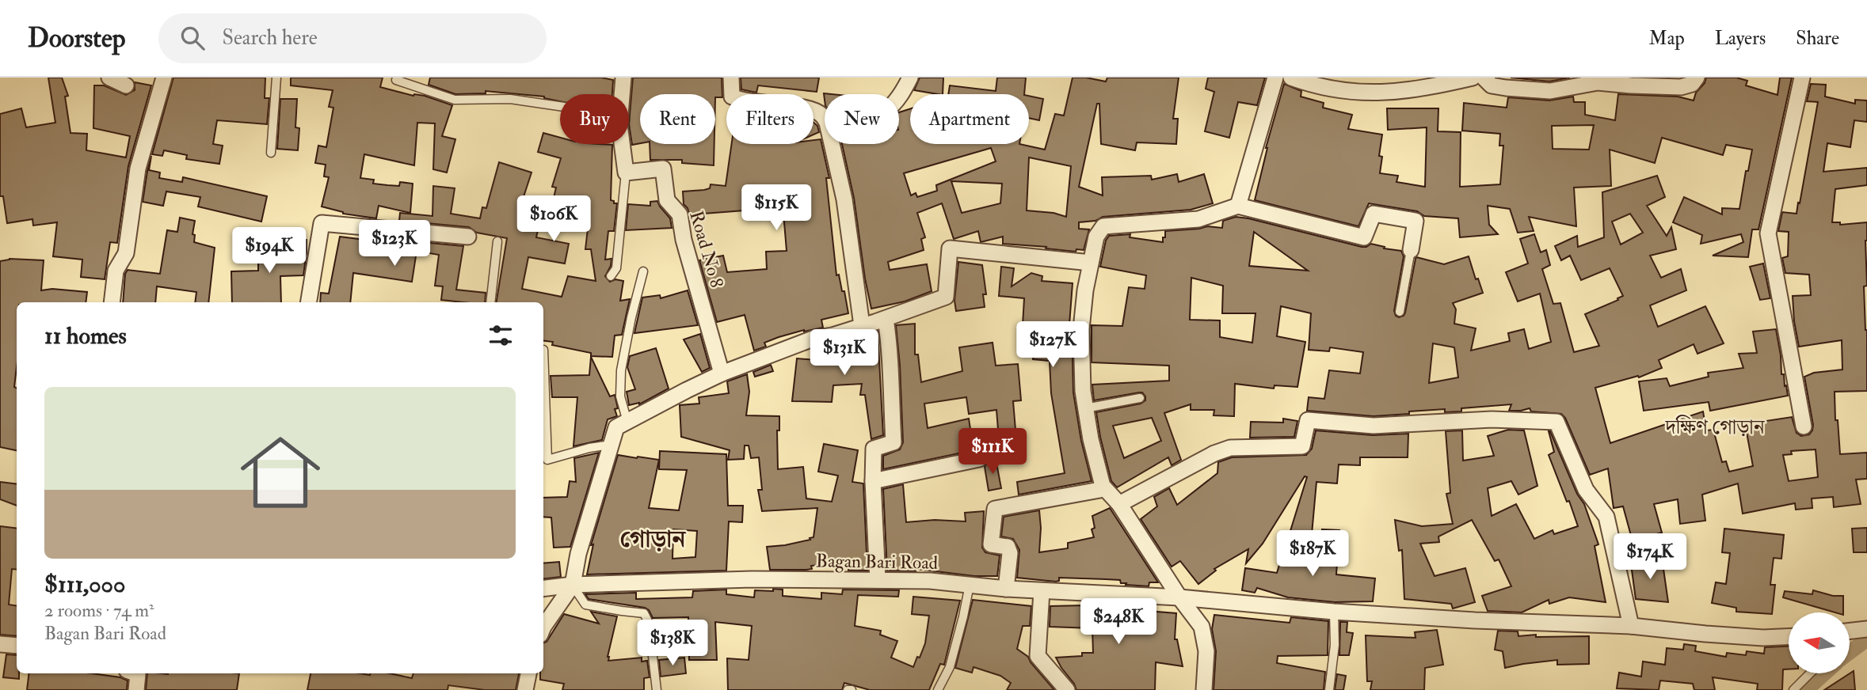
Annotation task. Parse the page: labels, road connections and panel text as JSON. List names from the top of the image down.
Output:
{
  "streets": {
    "street": ["Road No 8", "Bagan Bari Road"]
  },
  "districts": ["দক্ষিণ গোড়ান", "গোড়ান"],
  "north": "left",
  "page": {
    "header": "Doorstep",
    "search": "Search here",
    "nav": ["Map", "Layers", "Share"],
    "chip": [
      "Buy",
      "Rent",
      "Filters",
      "New",
      "Apartment"
    ],
    "price": [
      "$115K",
      "$106K",
      "$123K",
      "$194K",
      "$127K",
      "$131K",
      "$111K",
      "$187K",
      "$174K",
      "$248K",
      "$138K"
    ],
    "heading": "11 homes",
    "list": [
      {
        "name": "$111,000",
        "note": "2 rooms · 74 m² · Bagan Bari Road"
      }
    ]
  }
}
